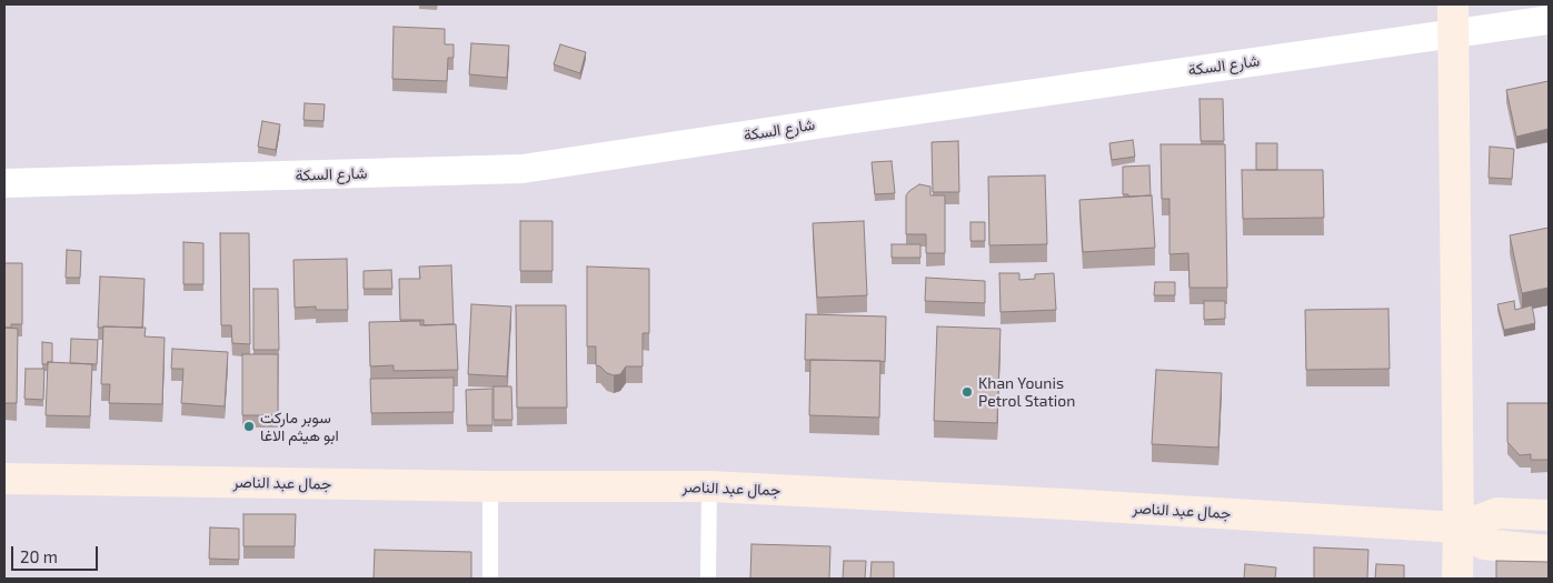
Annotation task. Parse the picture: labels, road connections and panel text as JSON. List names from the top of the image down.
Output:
{
  "streets": {
    "main road": ["جمال عبد الناصر"],
    "street": ["شارع السكة"]
  },
  "places": ["Khan Younis Petrol Station", "سوبر ماركت ابو هيثم الاغا"],
  "scale_bar": "20 m"
}
